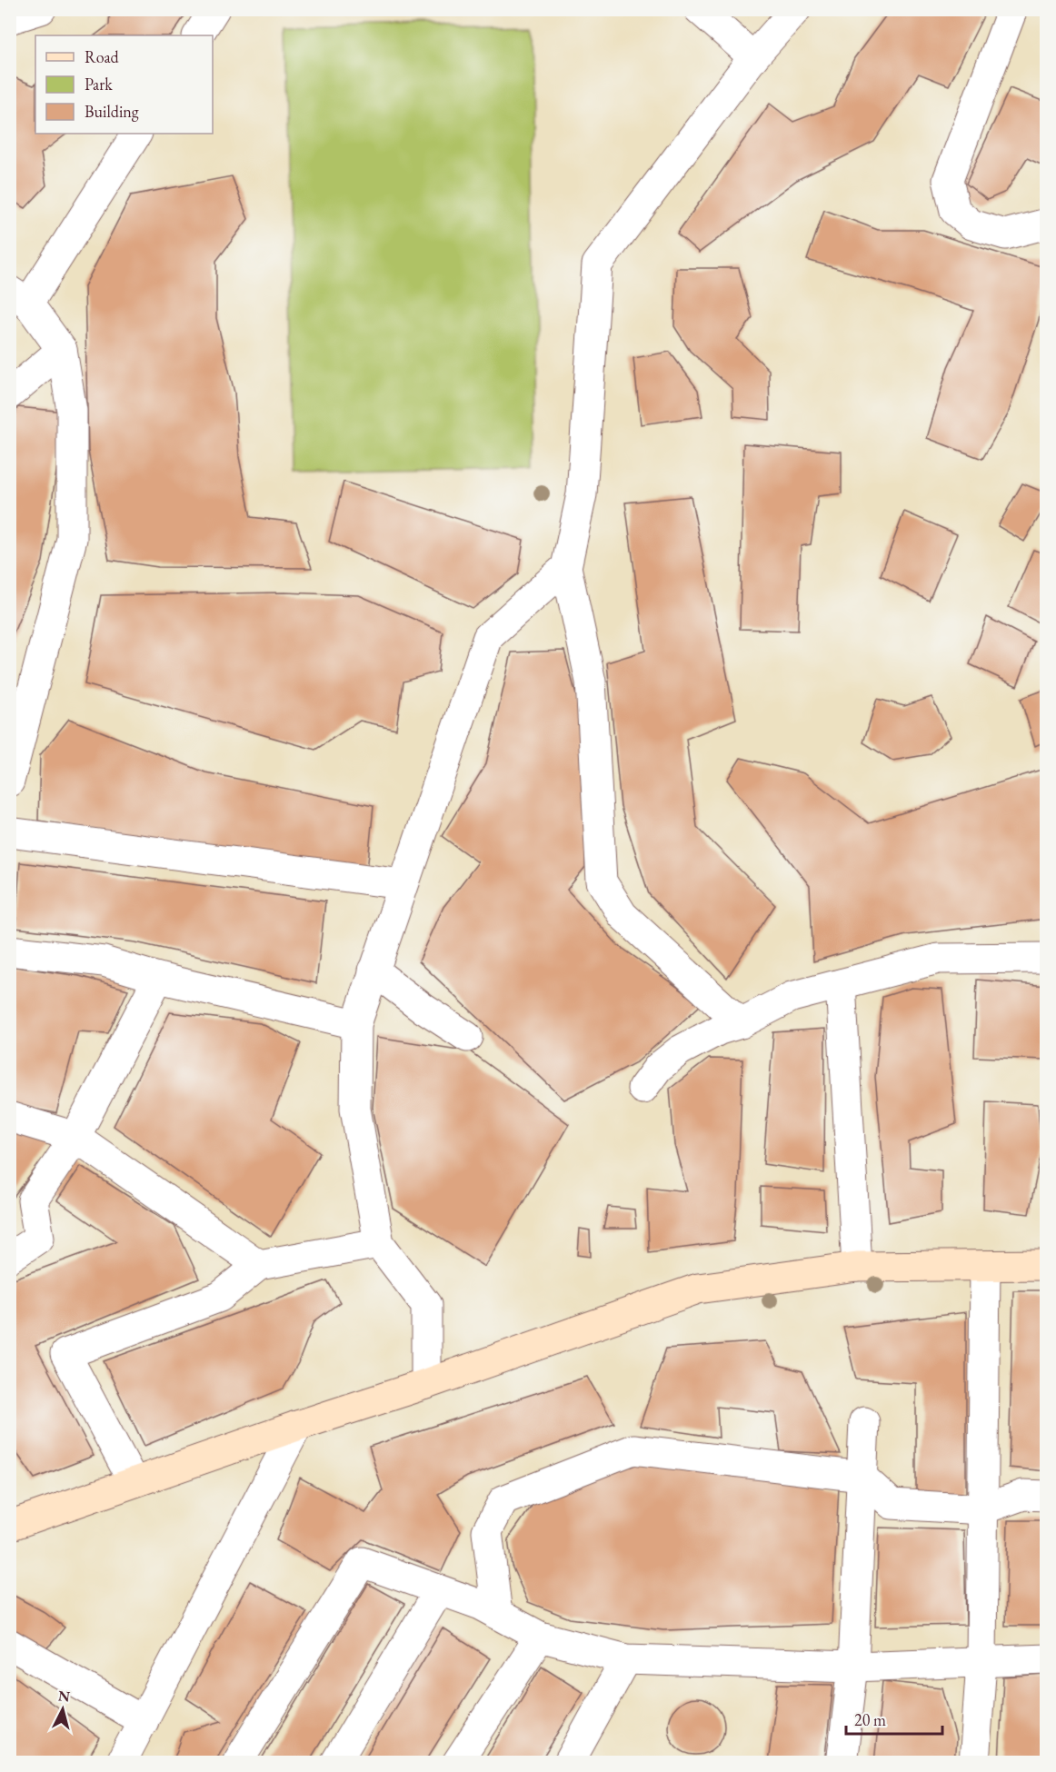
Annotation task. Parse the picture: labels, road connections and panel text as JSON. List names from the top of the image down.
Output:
{
  "legend": ["Road", "Park", "Building"],
  "scale_bar": "20 m",
  "north": "top"
}
